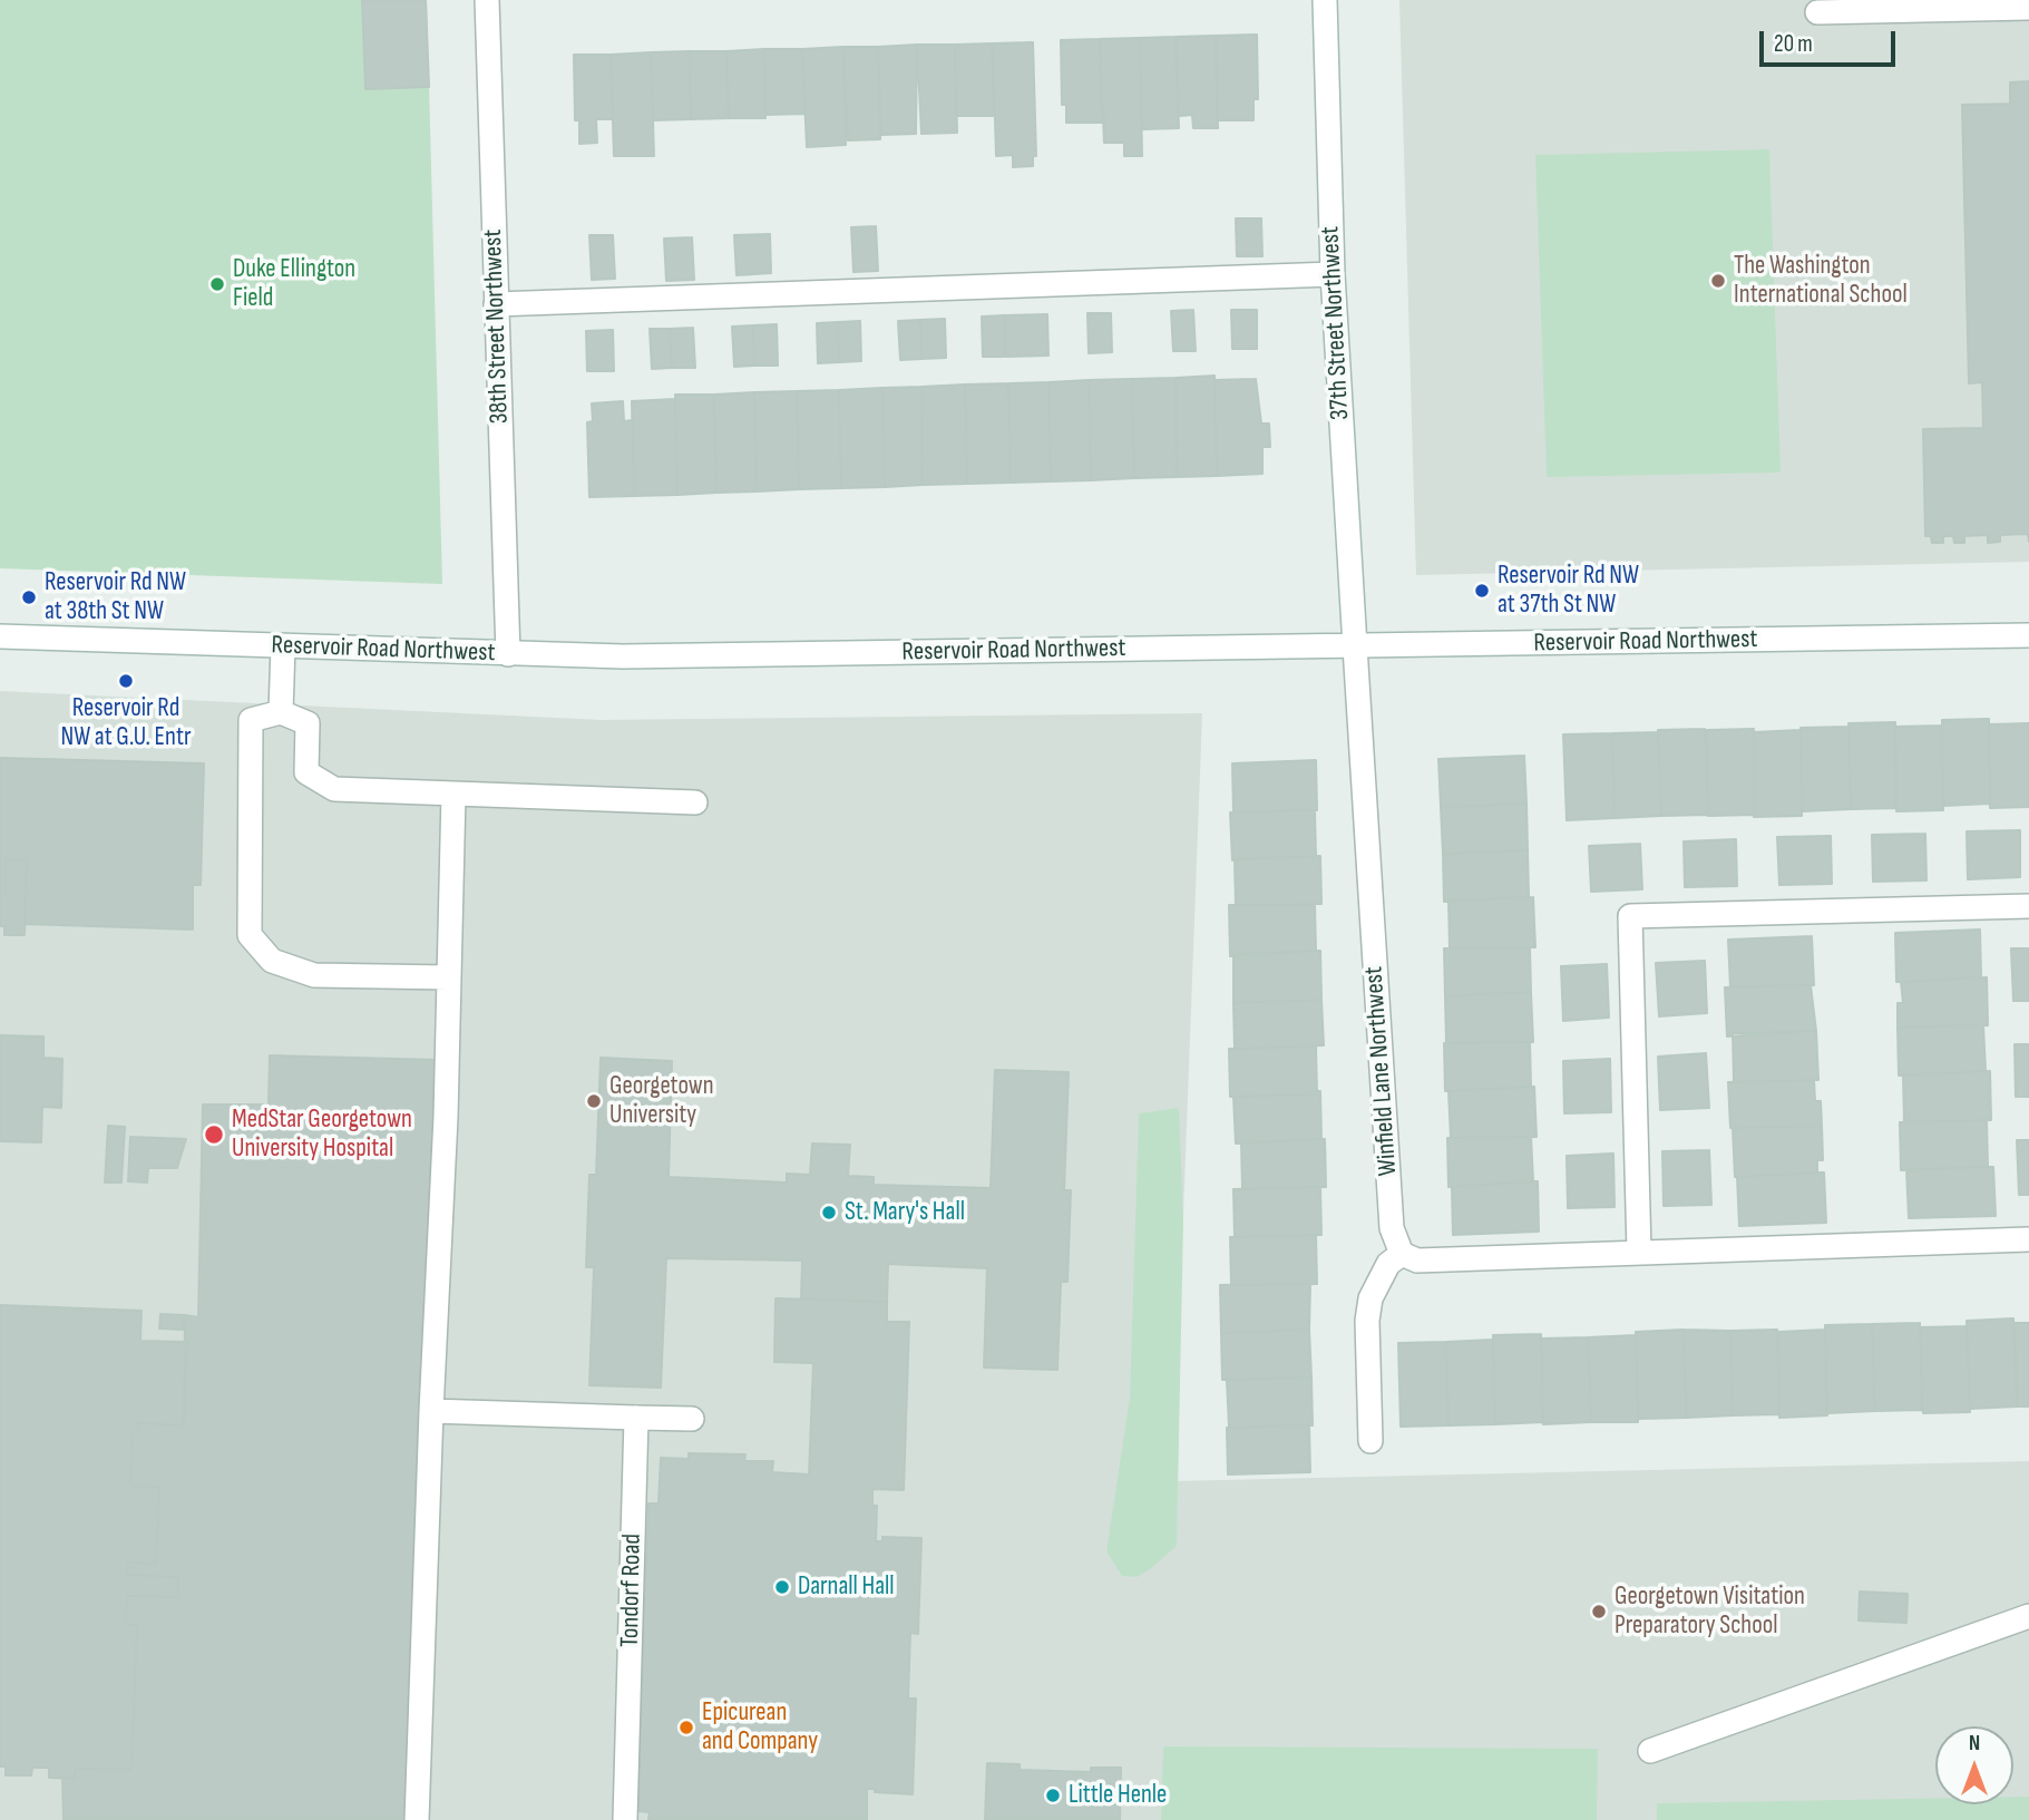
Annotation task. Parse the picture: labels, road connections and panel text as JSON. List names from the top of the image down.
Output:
{
  "streets": {
    "street": [
      "37th Street Northwest",
      "38th Street Northwest",
      "Reservoir Road Northwest",
      "Winfield Lane Northwest",
      "Tondorf Road"
    ]
  },
  "crossings": [
    ["37th Street Northwest", "Reservoir Road Northwest"],
    ["37th Street Northwest", "Winfield Lane Northwest"],
    ["38th Street Northwest", "Reservoir Road Northwest"],
    ["Reservoir Road Northwest", "Winfield Lane Northwest"]
  ],
  "places": [
    "The Washington International School",
    "Duke Ellington Field",
    "Reservoir Rd NW at 37th St NW",
    "Reservoir Rd NW at 38th St NW",
    "Reservoir Rd NW at G.U. Entr",
    "Georgetown University",
    "MedStar Georgetown University Hospital",
    "St. Mary's Hall",
    "Darnall Hall",
    "Georgetown Visitation Preparatory School",
    "Epicurean and Company",
    "Little Henle"
  ],
  "scale_bar": "20 m",
  "north": "top"
}
